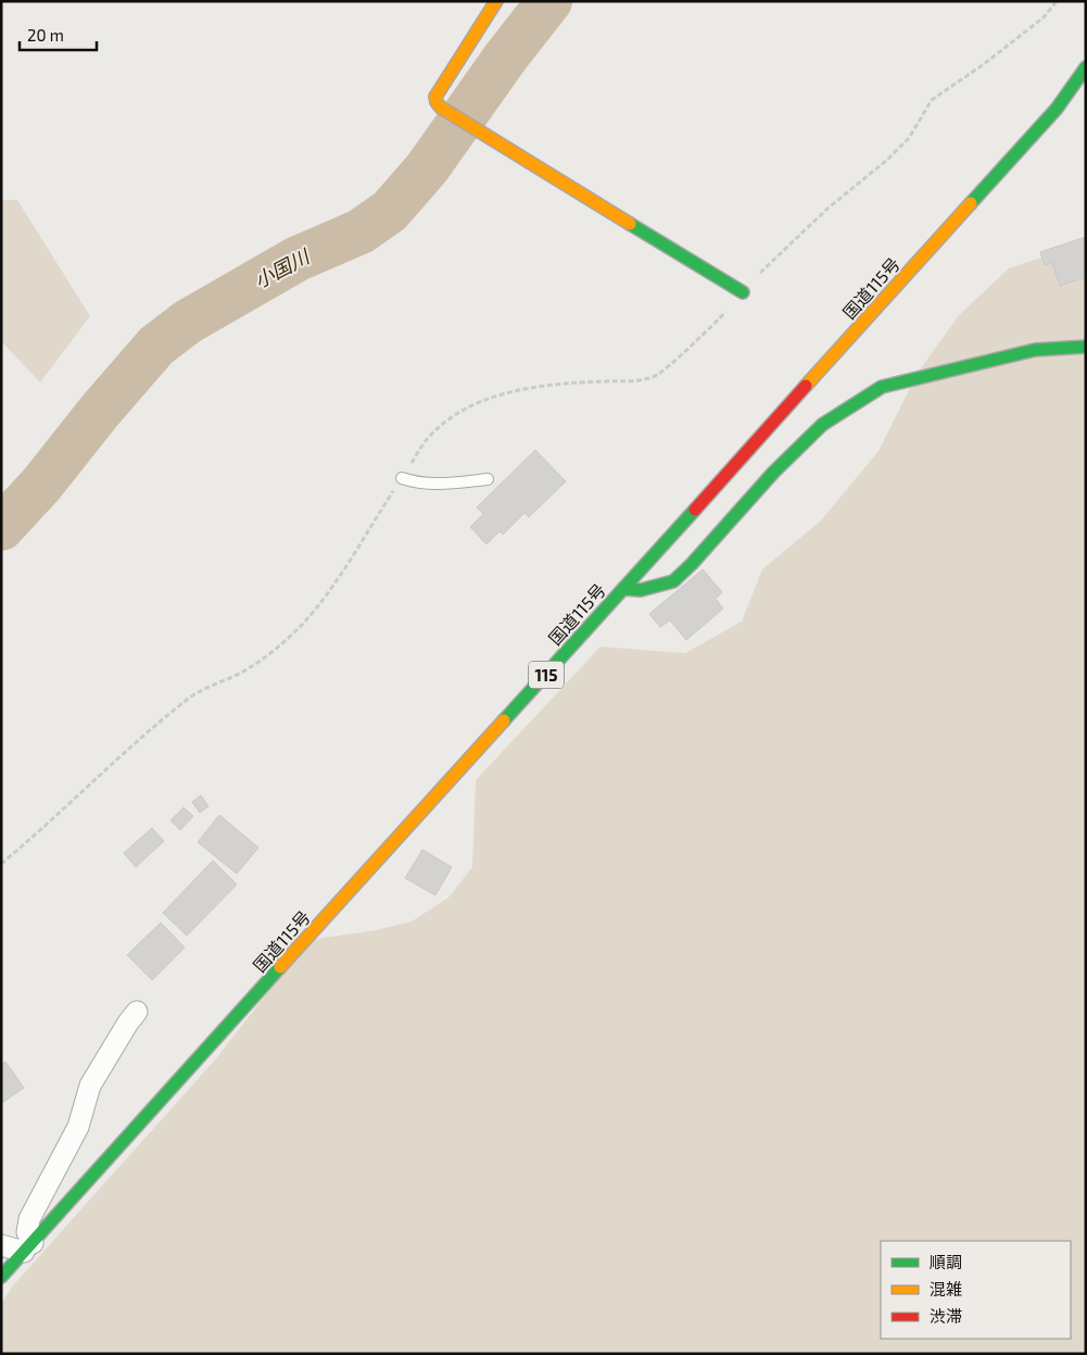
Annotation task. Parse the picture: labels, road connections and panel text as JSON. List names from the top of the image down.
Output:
{
  "streets": {
    "main road": ["国道115号", "115"]
  },
  "water": ["小国川"],
  "legend": ["順調", "混雑", "渋滞"],
  "scale_bar": "20 m"
}
